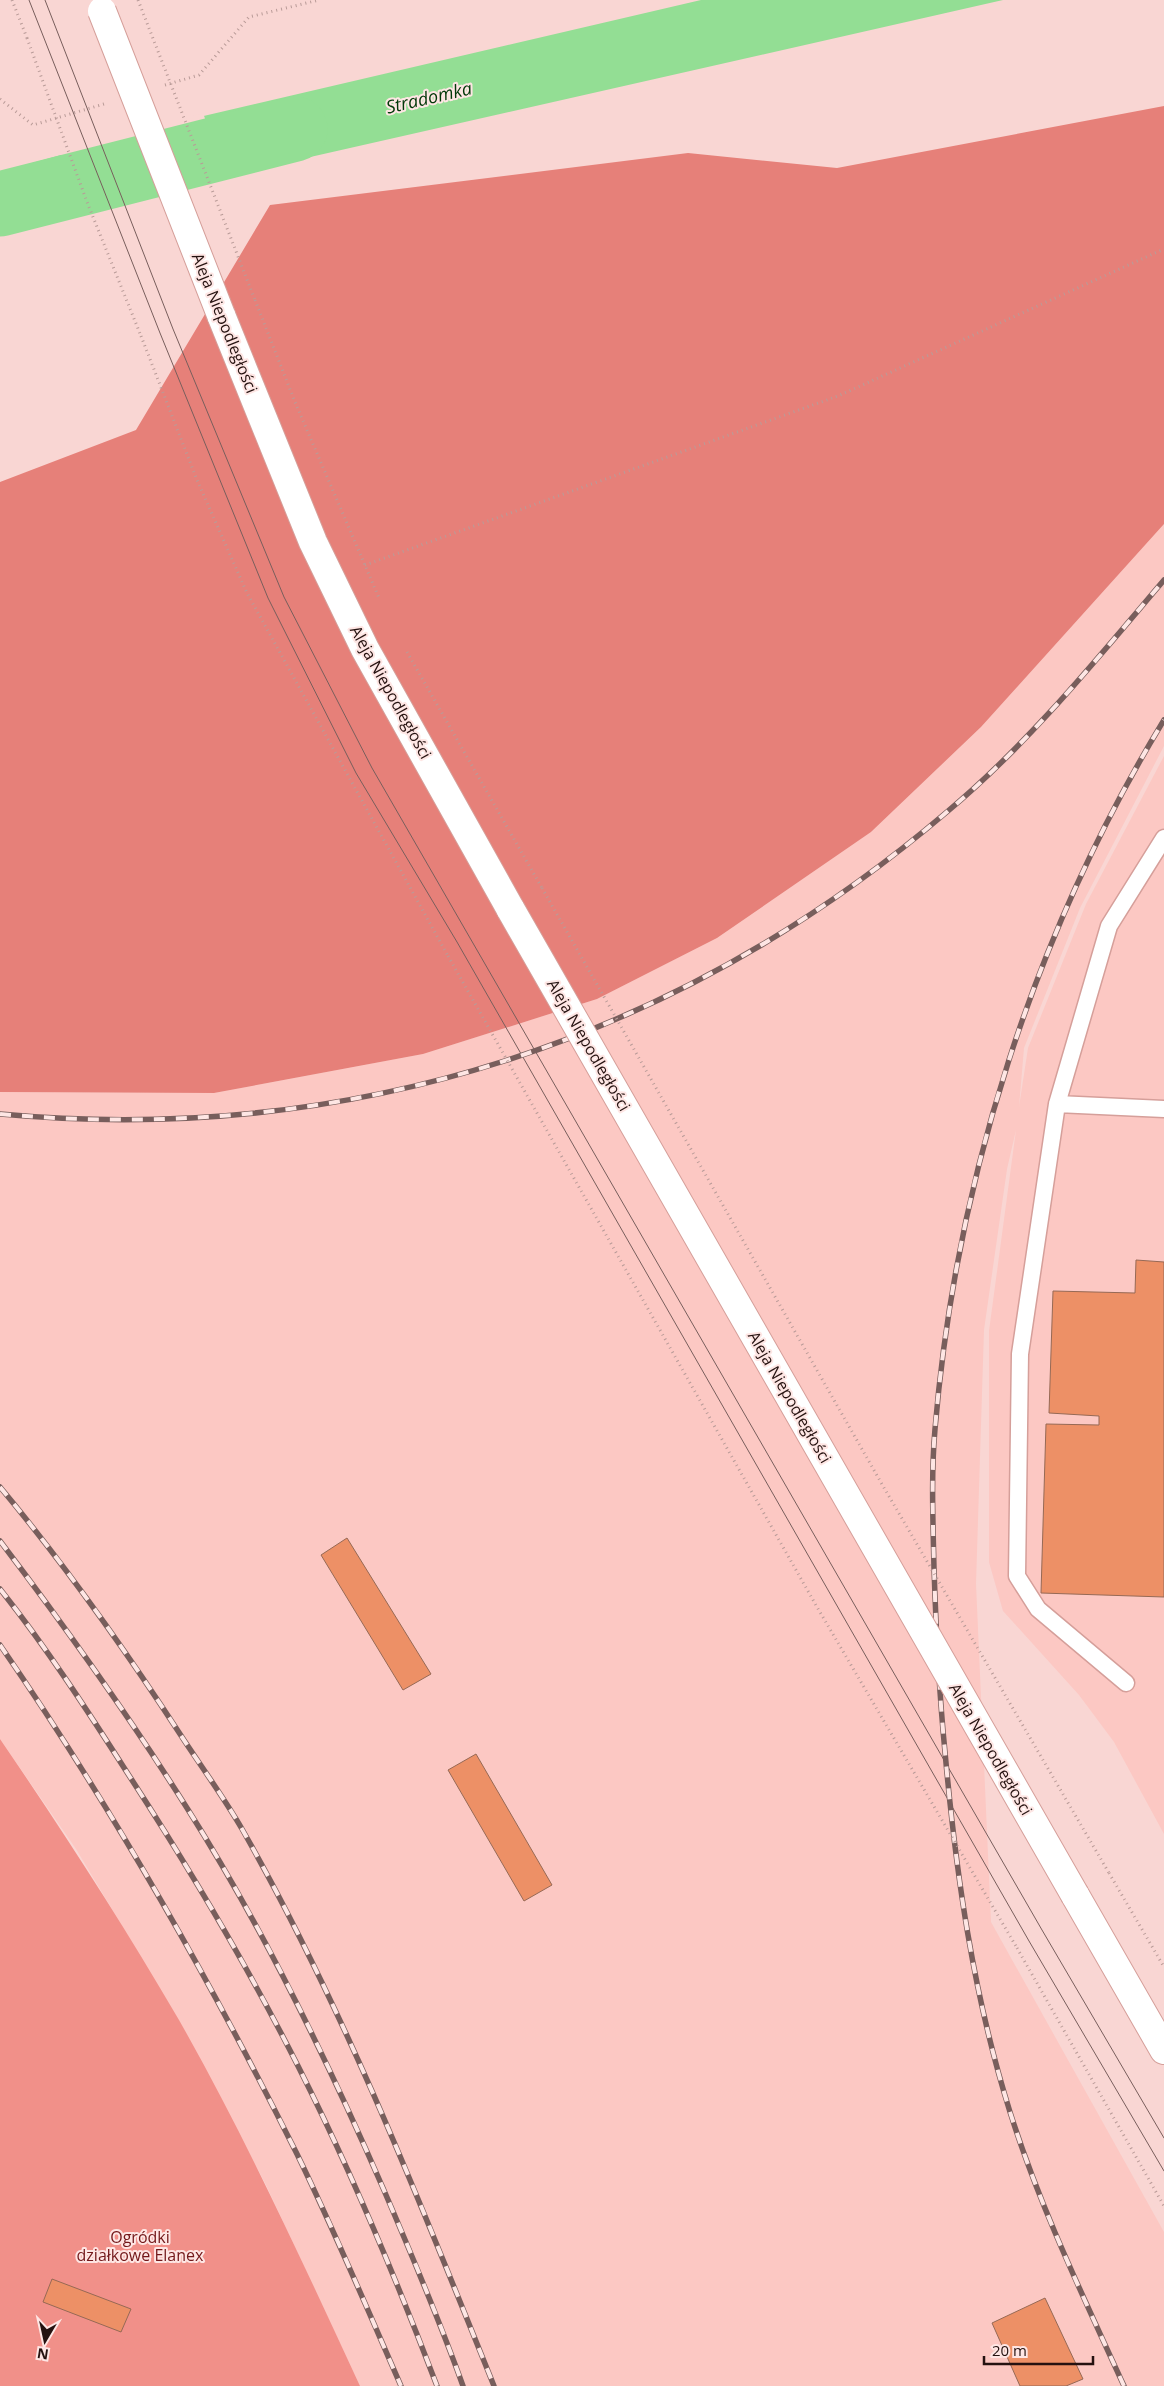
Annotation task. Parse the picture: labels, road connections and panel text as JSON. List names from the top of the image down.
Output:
{
  "streets": {
    "street": ["Aleja Niepodległości"]
  },
  "water": ["Stradomka"],
  "parks": ["Ogródki działkowe Elanex"],
  "scale_bar": "20 m",
  "north": "bottom"
}
